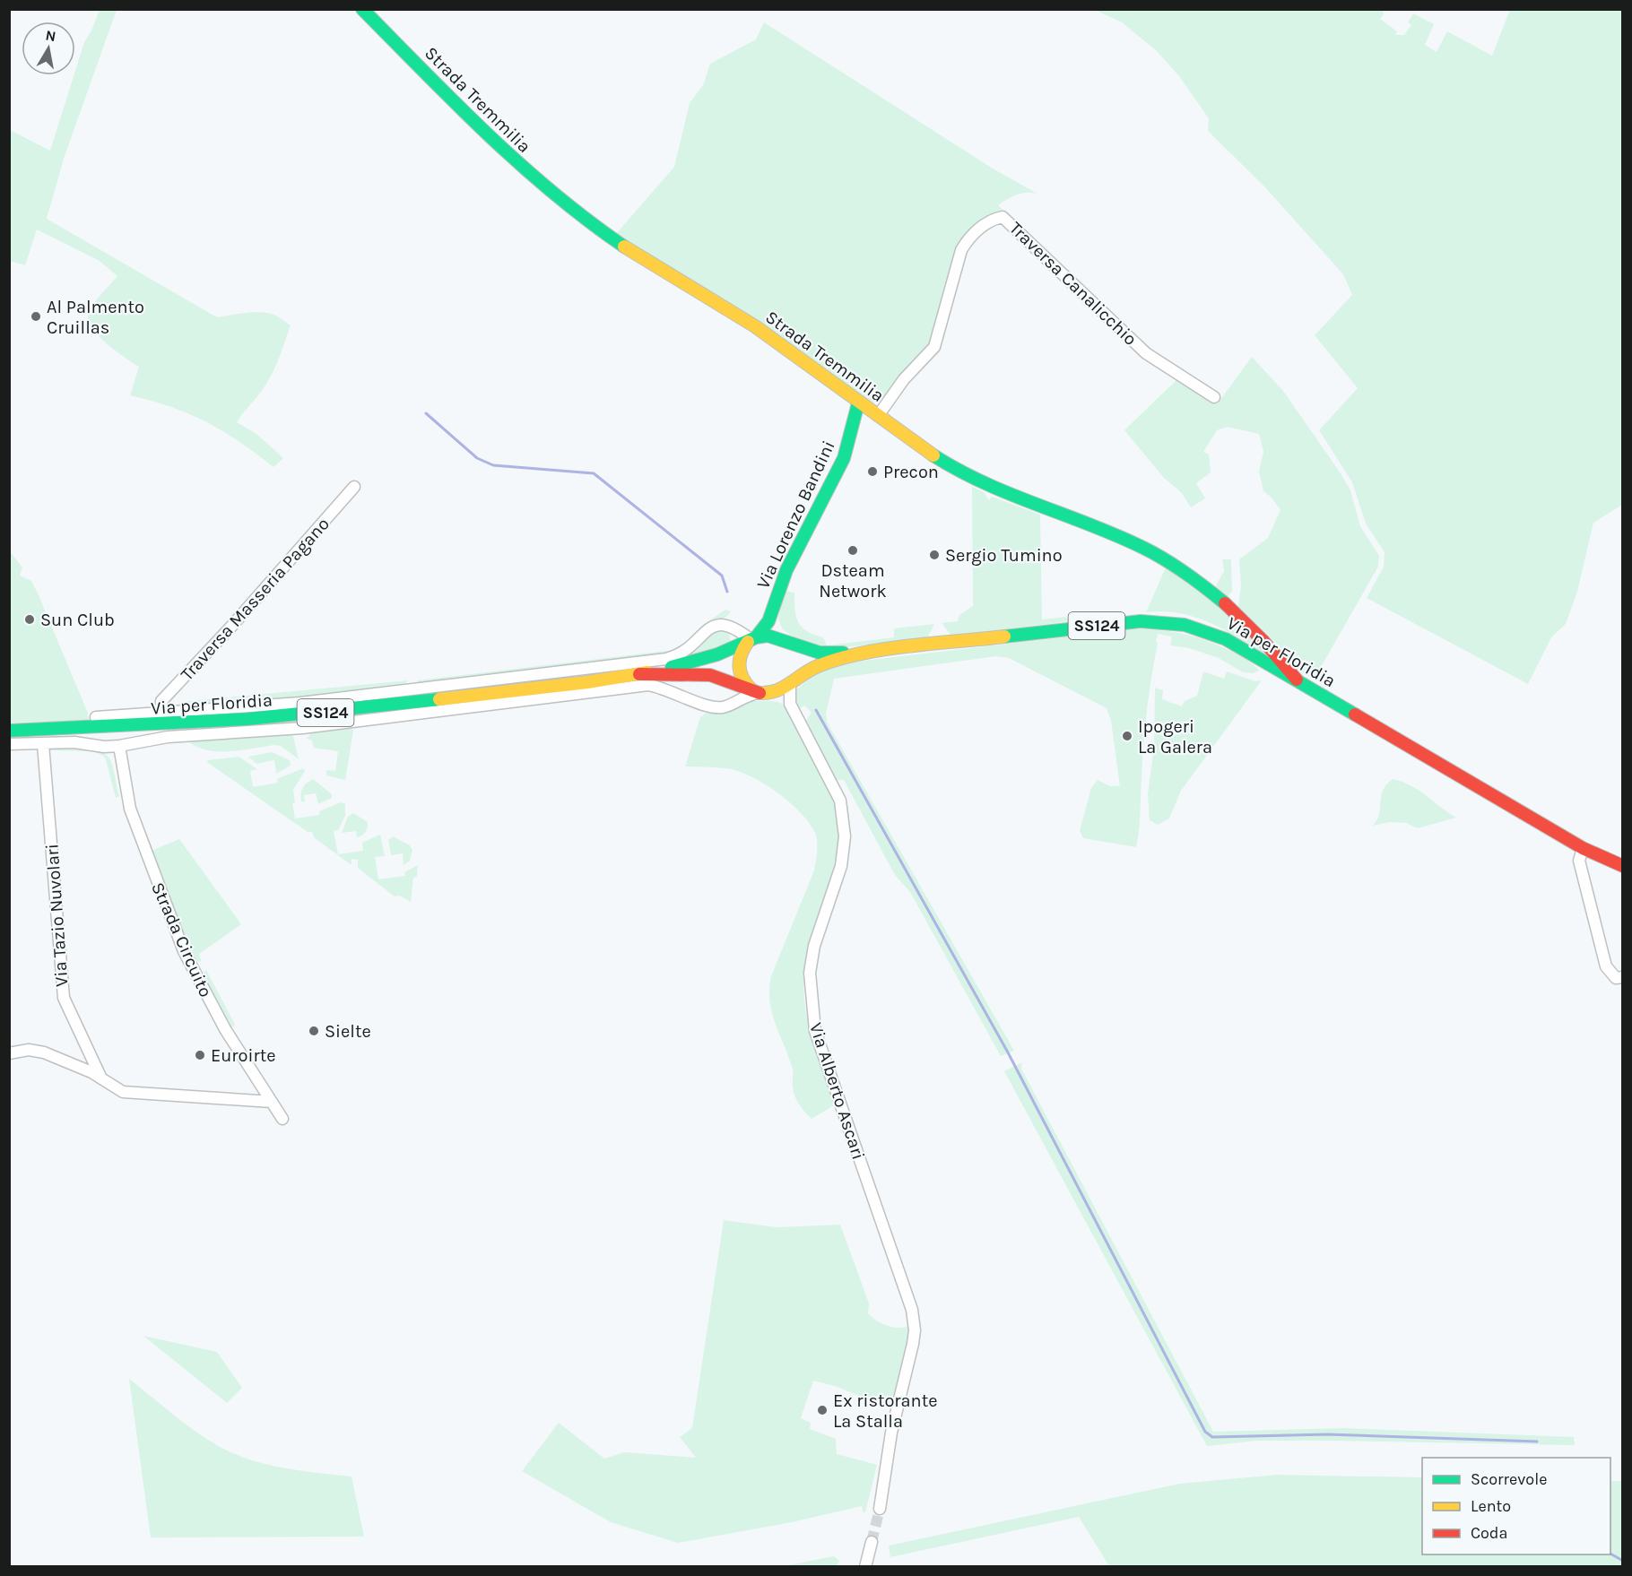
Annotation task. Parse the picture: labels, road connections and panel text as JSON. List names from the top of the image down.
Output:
{
  "streets": {
    "main road": [
      "Strada Tremmilia",
      "Via Lorenzo Bandini",
      "SS124",
      "Via per Floridia"
    ],
    "street": [
      "Traversa Canalicchio",
      "Traversa Masseria Pagano",
      "Via Tazio Nuvolari",
      "Strada Circuito",
      "Via Alberto Ascari"
    ]
  },
  "crossings": [
    ["Strada Tremmilia", "Traversa Canalicchio"],
    ["Strada Tremmilia", "Via Lorenzo Bandini"],
    ["Strada Tremmilia", "Via per Floridia"]
  ],
  "places": [
    "Al Palmento Cruillas",
    "Precon",
    "Dsteam Network",
    "Sergio Tumino",
    "Sun Club",
    "Ipogeri La Galera",
    "Sielte",
    "Euroirte",
    "Ex ristorante La Stalla"
  ],
  "legend": ["Scorrevole", "Lento", "Coda"],
  "north": "top"
}
